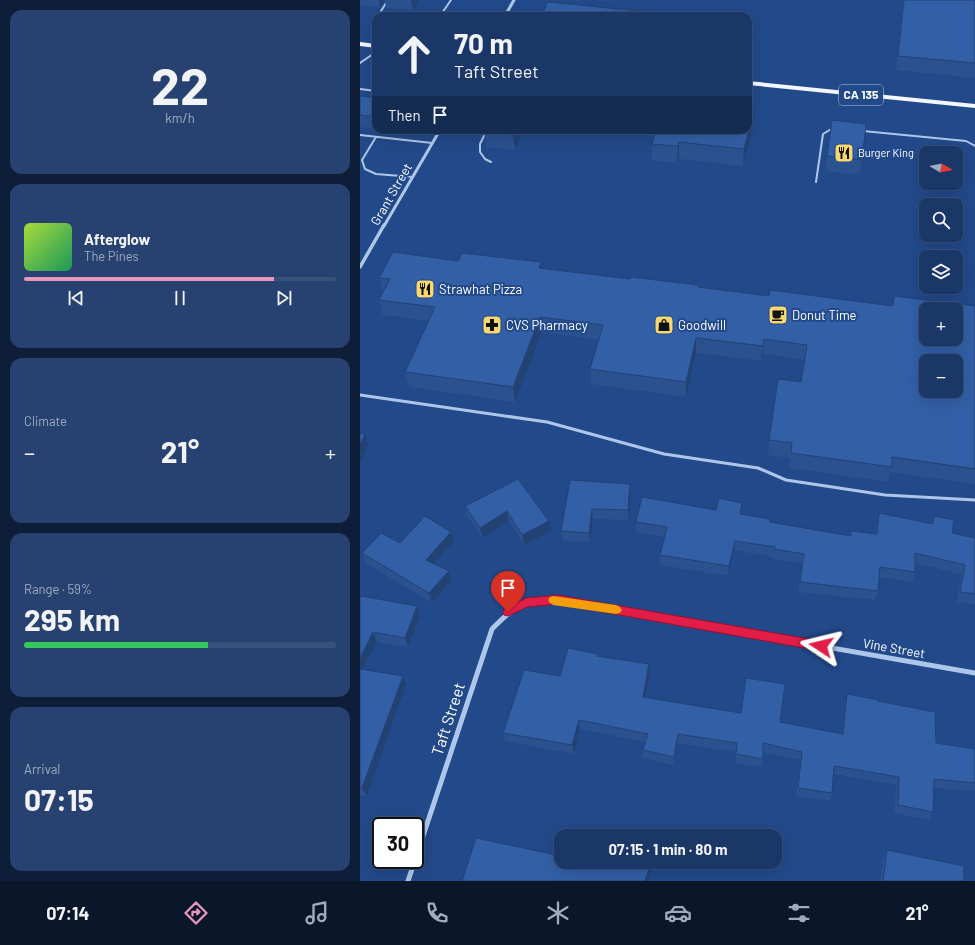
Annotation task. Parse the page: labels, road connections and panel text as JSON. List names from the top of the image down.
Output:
{
  "streets": {
    "main road": ["CA 135"],
    "street": ["Grant Street", "Vine Street", "Taft Street"]
  },
  "crossings": [
    ["Vine Street", "Taft Street"]
  ],
  "places": {
    "restaurant": ["Burger King", "Strawhat Pizza"],
    "cafe": ["Donut Time"],
    "pharmacy": ["CVS Pharmacy"],
    "shop": ["Goodwill"]
  },
  "north": "right",
  "page": {
    "tile": [
      ["22", "km/h"],
      "Climate",
      ["Range · 59%", "295 km"],
      ["Arrival", "07:15"]
    ],
    "turn": ["70 m", "Taft Street"],
    "then": "Then",
    "map_buttons": ["+", "−"],
    "song": ["Afterglow", "The Pines"],
    "heat": ["−", "21°", "+"],
    "limit": "30",
    "trip": "07:15 · 1 min · 80 m",
    "tabs": ["07:14", "21°"]
  }
}
